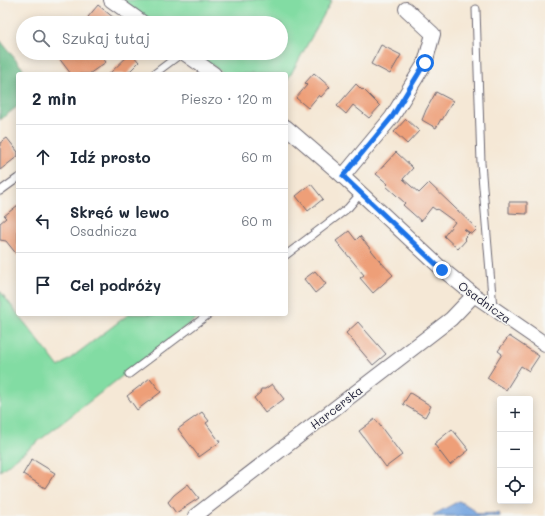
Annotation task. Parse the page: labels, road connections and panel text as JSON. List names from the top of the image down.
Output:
{
  "streets": {
    "street": ["Osadnicza", "Harcerska"]
  },
  "crossings": [
    ["Osadnicza", "Harcerska"]
  ],
  "page": {
    "search": "Szukaj tutaj",
    "heading": ["2 min", "Pieszo · 120 m"],
    "list": [
      ["Idź prosto", "60 m"],
      ["Skręć w lewo", "Osadnicza", "60 m"],
      "Cel podróży"
    ],
    "map_buttons": ["+", "−"]
  }
}
